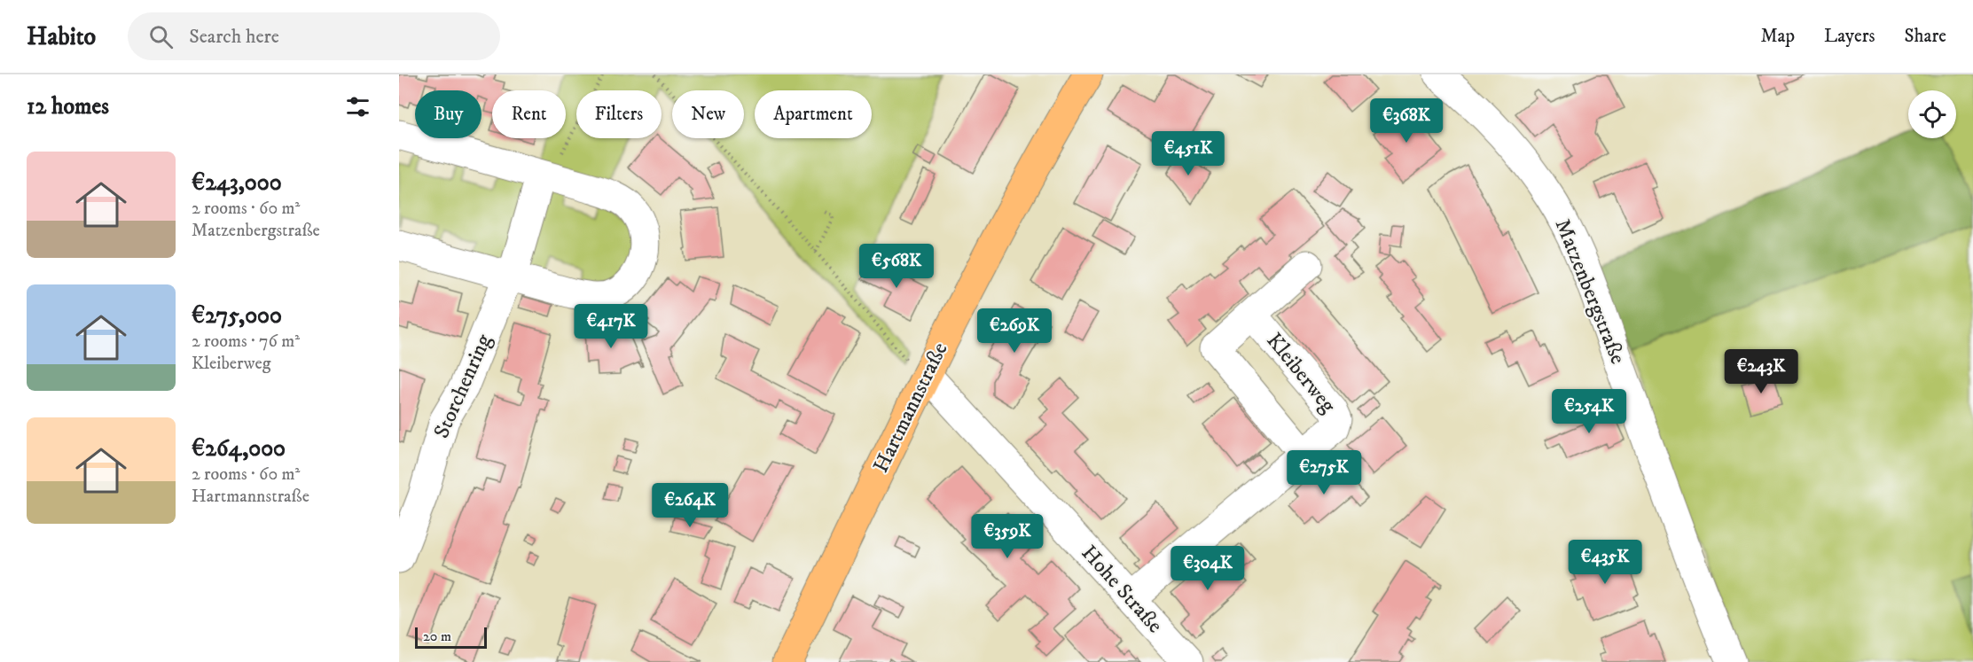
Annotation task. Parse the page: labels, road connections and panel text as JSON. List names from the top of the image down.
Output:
{
  "streets": {
    "main road": ["Hartmannstraße"],
    "street": [
      "Matzenbergstraße",
      "Kleiberweg",
      "Storchenring",
      "Hohe Straße"
    ]
  },
  "crossings": [
    ["Kleiberweg", "Hohe Straße"],
    ["Hartmannstraße", "Hohe Straße"]
  ],
  "scale_bar": "20 m",
  "page": {
    "header": "Habito",
    "search": "Search here",
    "nav": ["Map", "Layers", "Share"],
    "heading": "12 homes",
    "chip": [
      "Buy",
      "Rent",
      "Filters",
      "New",
      "Apartment"
    ],
    "price": [
      "€368K",
      "€451K",
      "€568K",
      "€417K",
      "€269K",
      "€243K",
      "€254K",
      "€275K",
      "€264K",
      "€359K",
      "€435K",
      "€304K"
    ],
    "list": [
      {
        "name": "€243,000",
        "note": "2 rooms · 60 m² · Matzenbergstraße"
      },
      {
        "name": "€275,000",
        "note": "2 rooms · 76 m² · Kleiberweg"
      },
      {
        "name": "€264,000",
        "note": "2 rooms · 60 m² · Hartmannstraße"
      }
    ],
    "scale": "20 m"
  }
}
